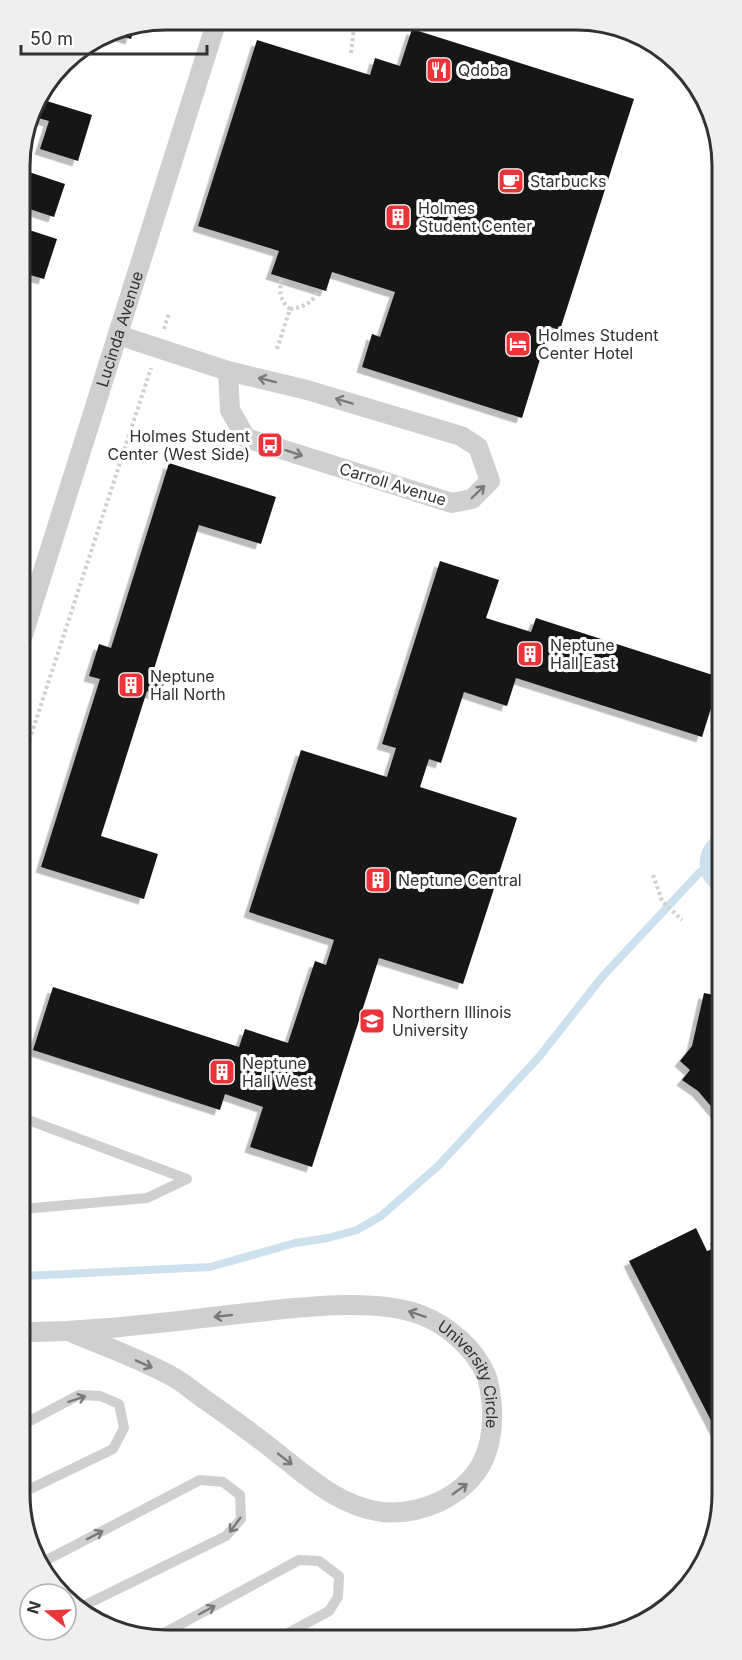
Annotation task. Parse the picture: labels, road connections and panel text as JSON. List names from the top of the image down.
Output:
{
  "streets": {
    "street": ["Lucinda Avenue", "Carroll Avenue", "University Circle"]
  },
  "crossings": [
    ["Lucinda Avenue", "Carroll Avenue"]
  ],
  "places": {
    "restaurant": ["Qdoba"],
    "cafe": ["Starbucks"],
    "building": [
      "Holmes Student Center",
      "Neptune Hall East",
      "Neptune Hall North",
      "Neptune Central",
      "Neptune Hall West"
    ],
    "hotel": ["Holmes Student Center Hotel"],
    "bus stop": ["Holmes Student Center (West Side)"],
    "school or university": ["Northern Illinois University"]
  },
  "scale_bar": "50 m",
  "north": "left"
}
